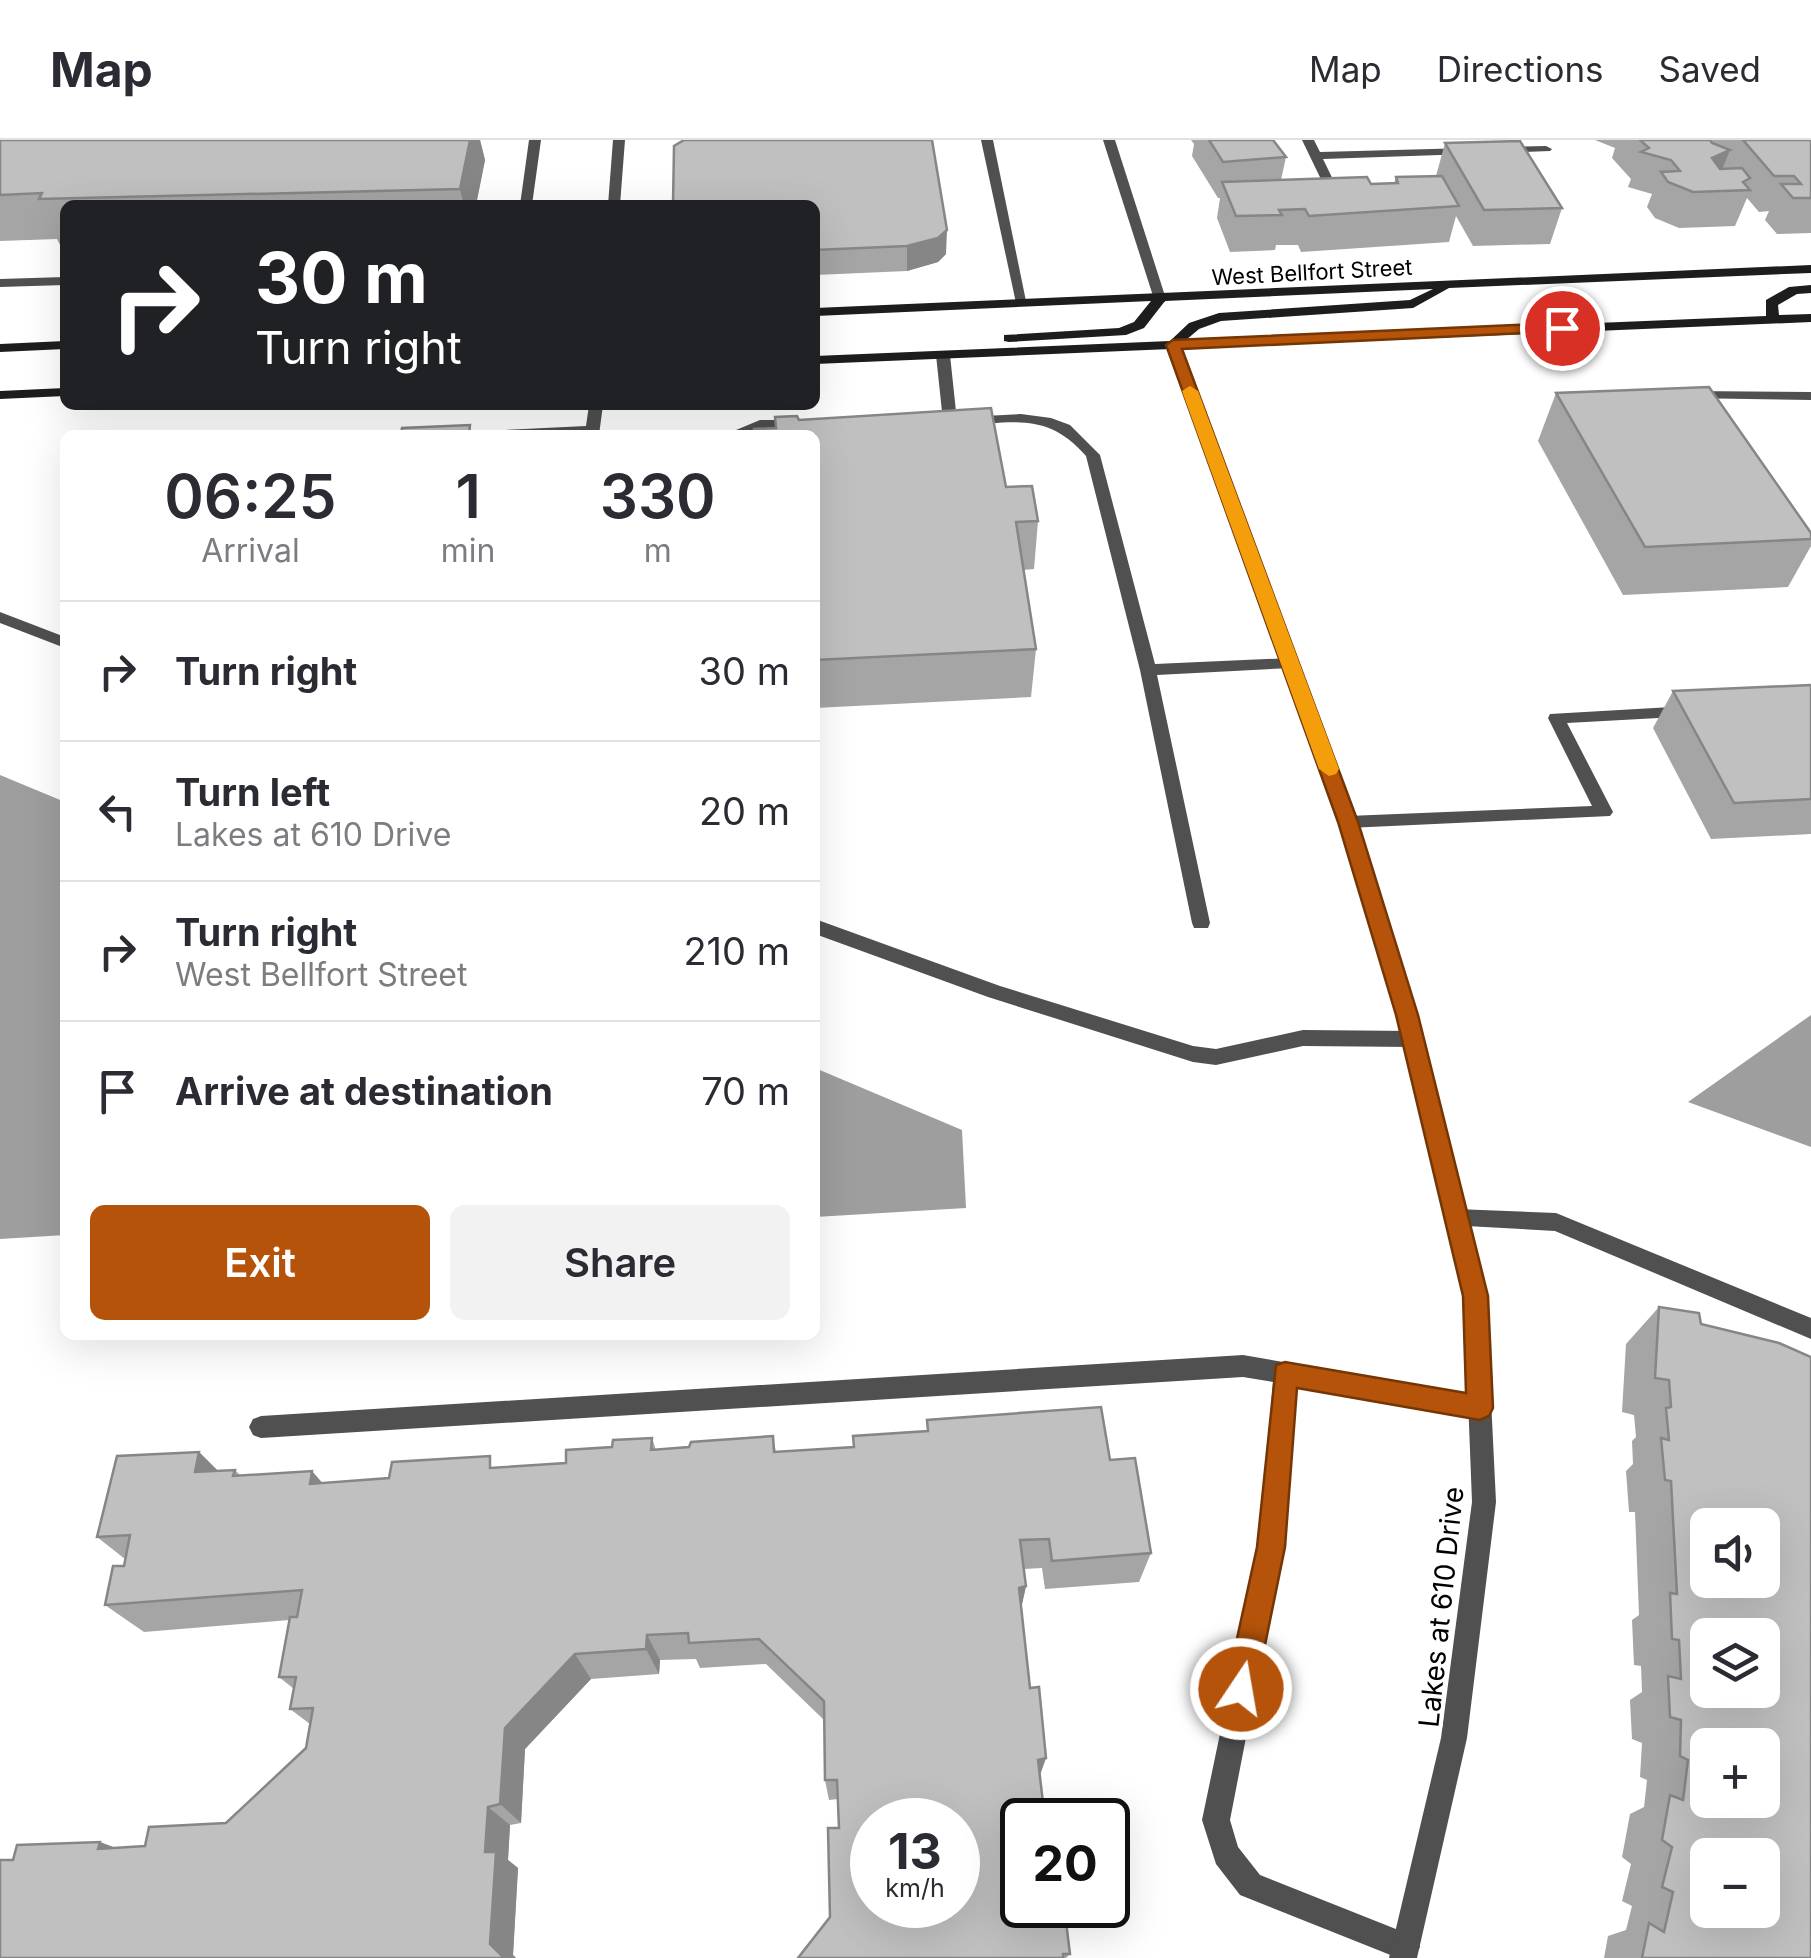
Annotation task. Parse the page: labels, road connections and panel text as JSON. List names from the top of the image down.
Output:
{
  "streets": {
    "main road": ["West Bellfort Street"],
    "street": ["Lakes at 610 Drive"]
  },
  "page": {
    "header": "Map",
    "nav": ["Map", "Directions", "Saved"],
    "turn": ["30 m", "Turn right"],
    "eta": [
      "06:25",
      "Arrival",
      "1",
      "min",
      "330",
      "m"
    ],
    "list": [
      {
        "name": "Turn right",
        "value": "30 m"
      },
      {
        "name": "Turn left",
        "note": "Lakes at 610 Drive",
        "value": "20 m"
      },
      {
        "name": "Turn right",
        "note": "West Bellfort Street",
        "value": "210 m"
      },
      {
        "name": "Arrive at destination",
        "value": "70 m"
      }
    ],
    "buttons": ["Exit", "Share"],
    "map_buttons": ["+", "−"],
    "speed": "13 km/h",
    "limit": "20"
  }
}
